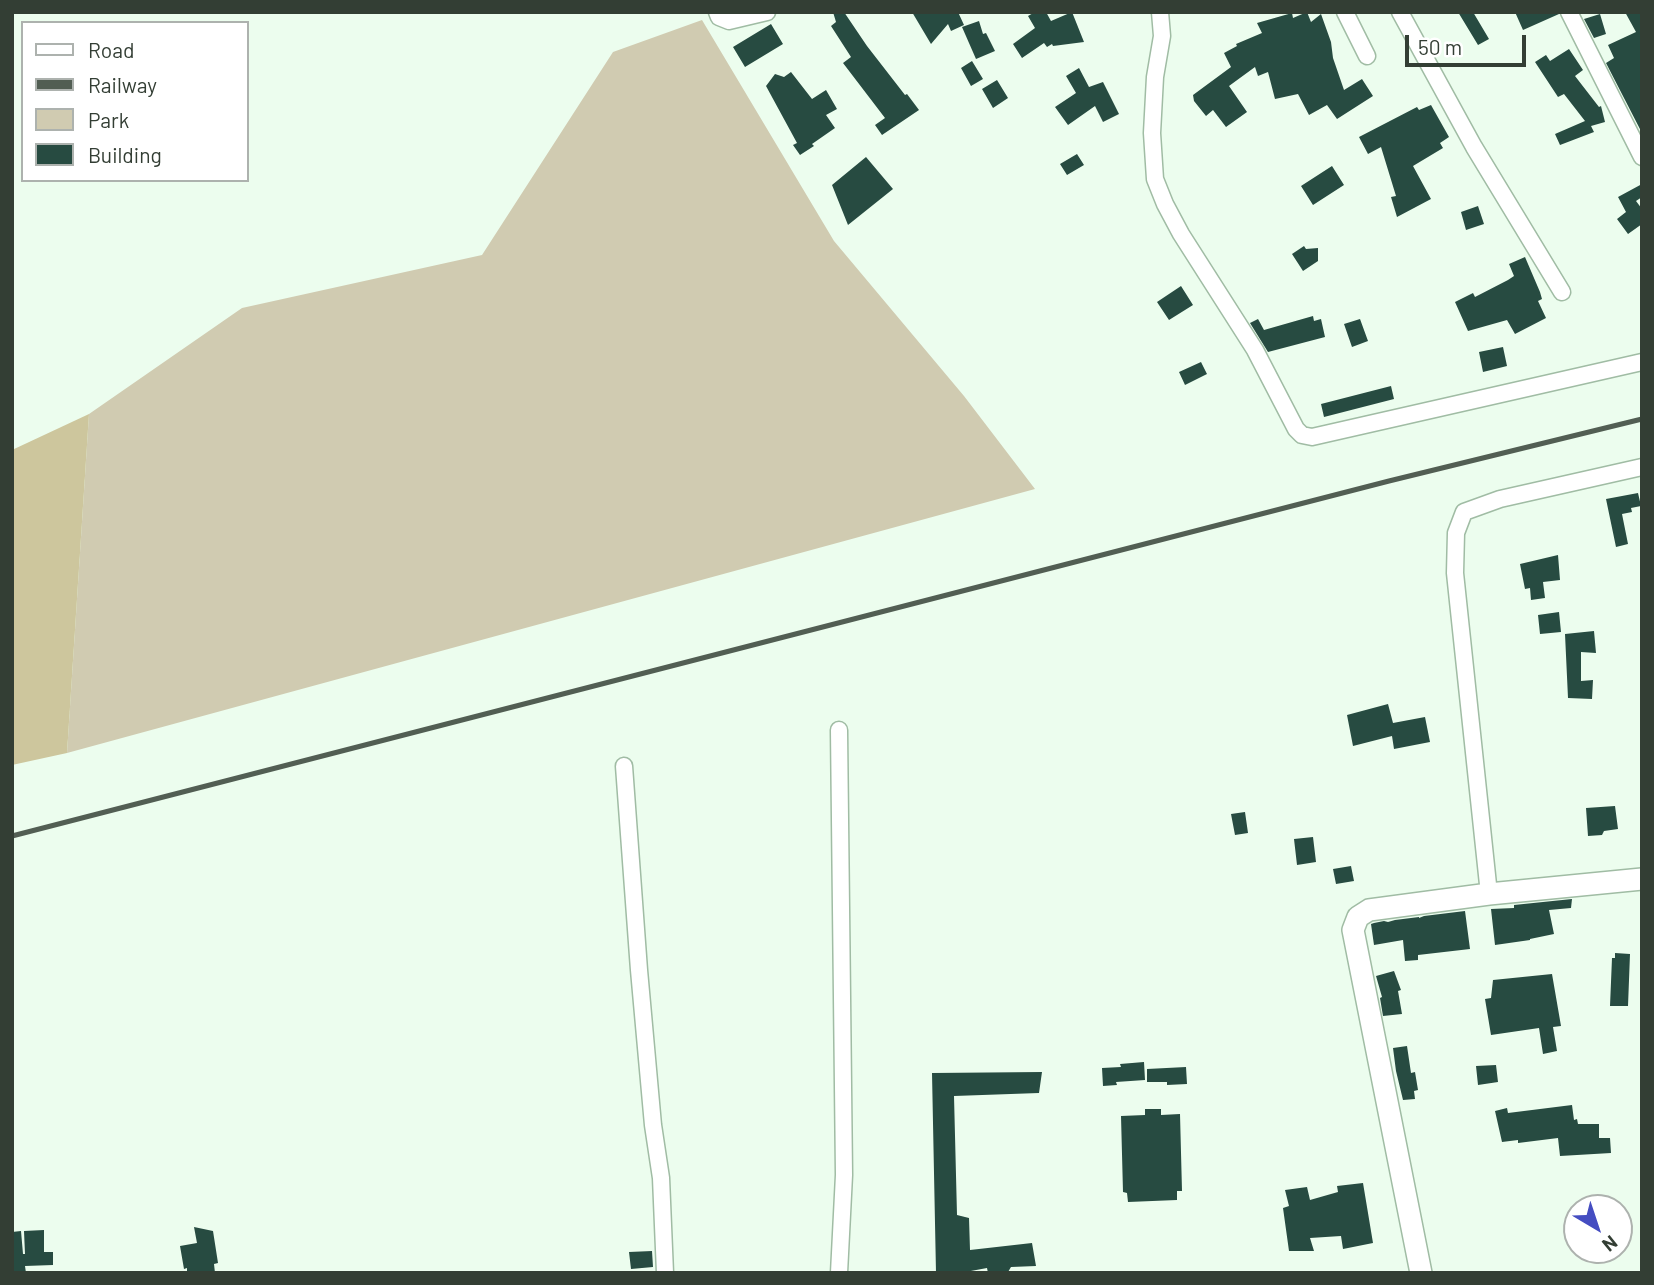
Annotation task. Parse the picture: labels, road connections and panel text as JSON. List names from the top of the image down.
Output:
{
  "legend": [
    "Road",
    "Railway",
    "Park",
    "Building"
  ],
  "scale_bar": "50 m",
  "north": "bottom right"
}
